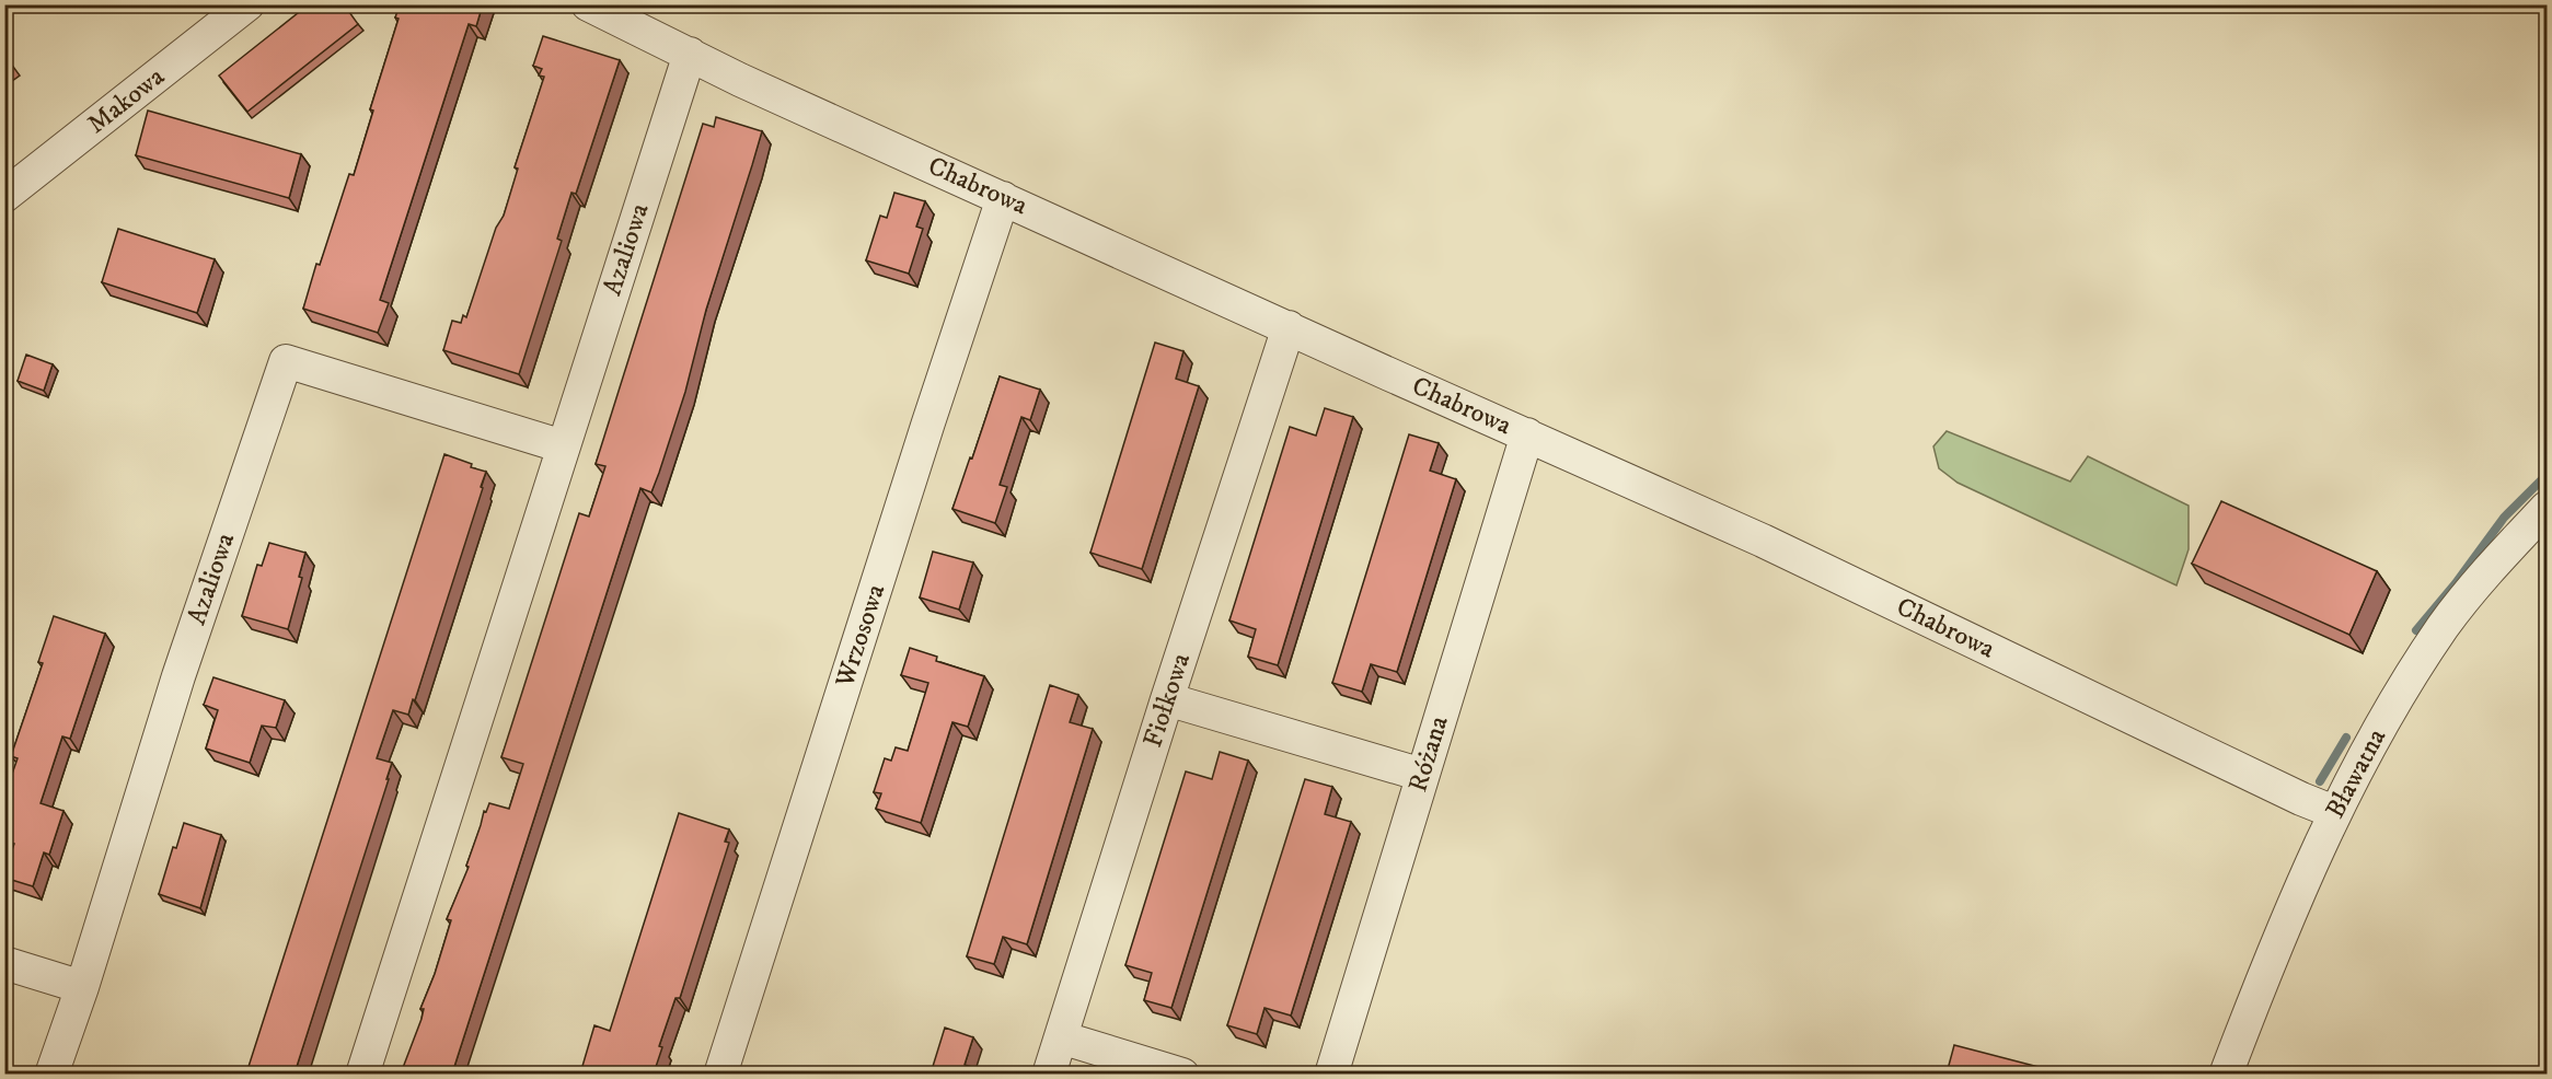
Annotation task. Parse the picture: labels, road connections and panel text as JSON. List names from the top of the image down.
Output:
{
  "streets": {
    "street": [
      "Makowa",
      "Chabrowa",
      "Azaliowa",
      "Wrzosowa",
      "Fiołkowa",
      "Różana",
      "Bławatna"
    ]
  },
  "crossings": [
    ["Chabrowa", "Azaliowa"],
    ["Chabrowa", "Wrzosowa"],
    ["Chabrowa", "Fiołkowa"],
    ["Chabrowa", "Różana"],
    ["Chabrowa", "Bławatna"]
  ]
}
